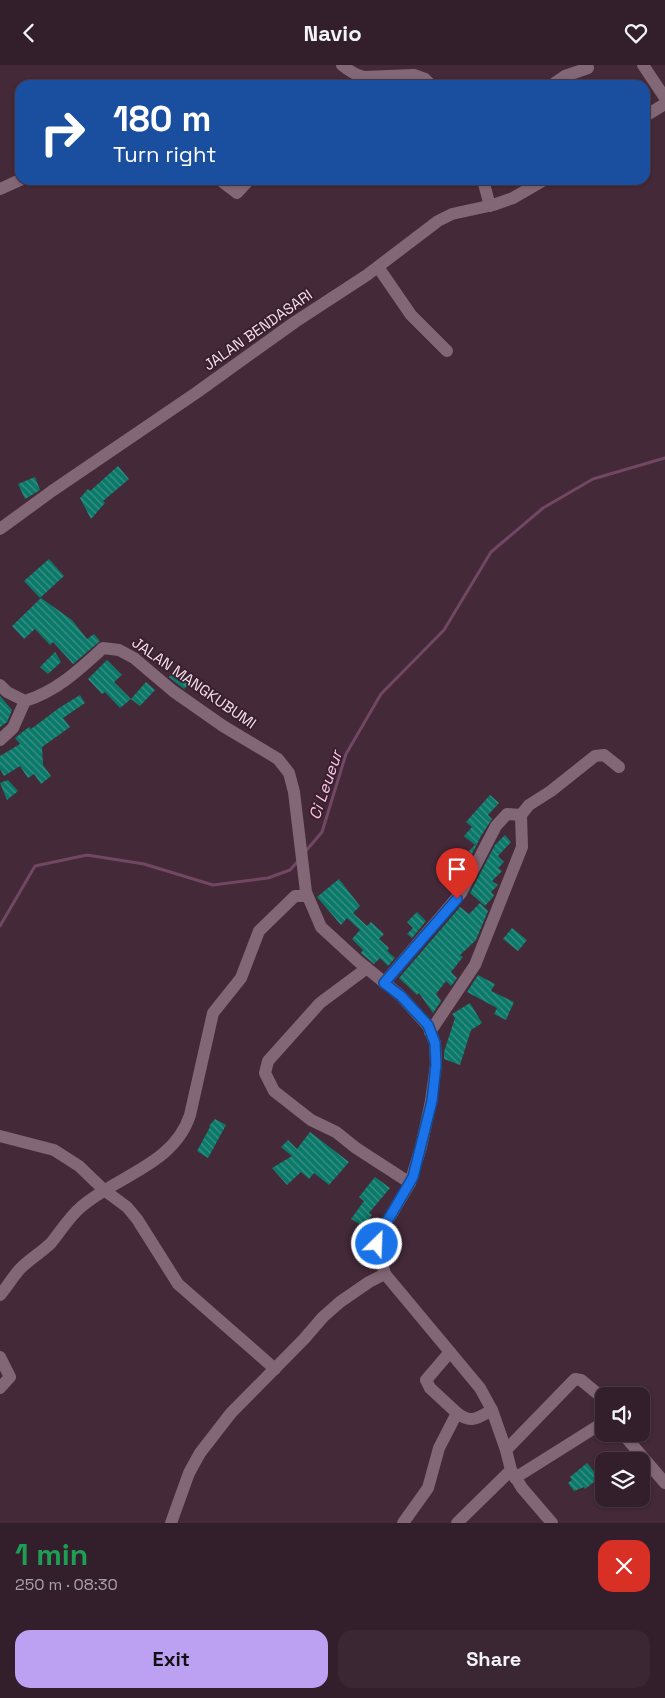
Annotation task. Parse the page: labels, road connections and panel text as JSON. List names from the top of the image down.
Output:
{
  "streets": {
    "street": ["JALAN BENDASARI", "JALAN MANGKUBUMI"]
  },
  "water": ["Ci Leueur"],
  "page": {
    "header": "Navio",
    "turn": ["180 m", "Turn right"],
    "heading": ["1 min", "250 m · 08:30"],
    "buttons": ["Exit", "Share"]
  }
}
